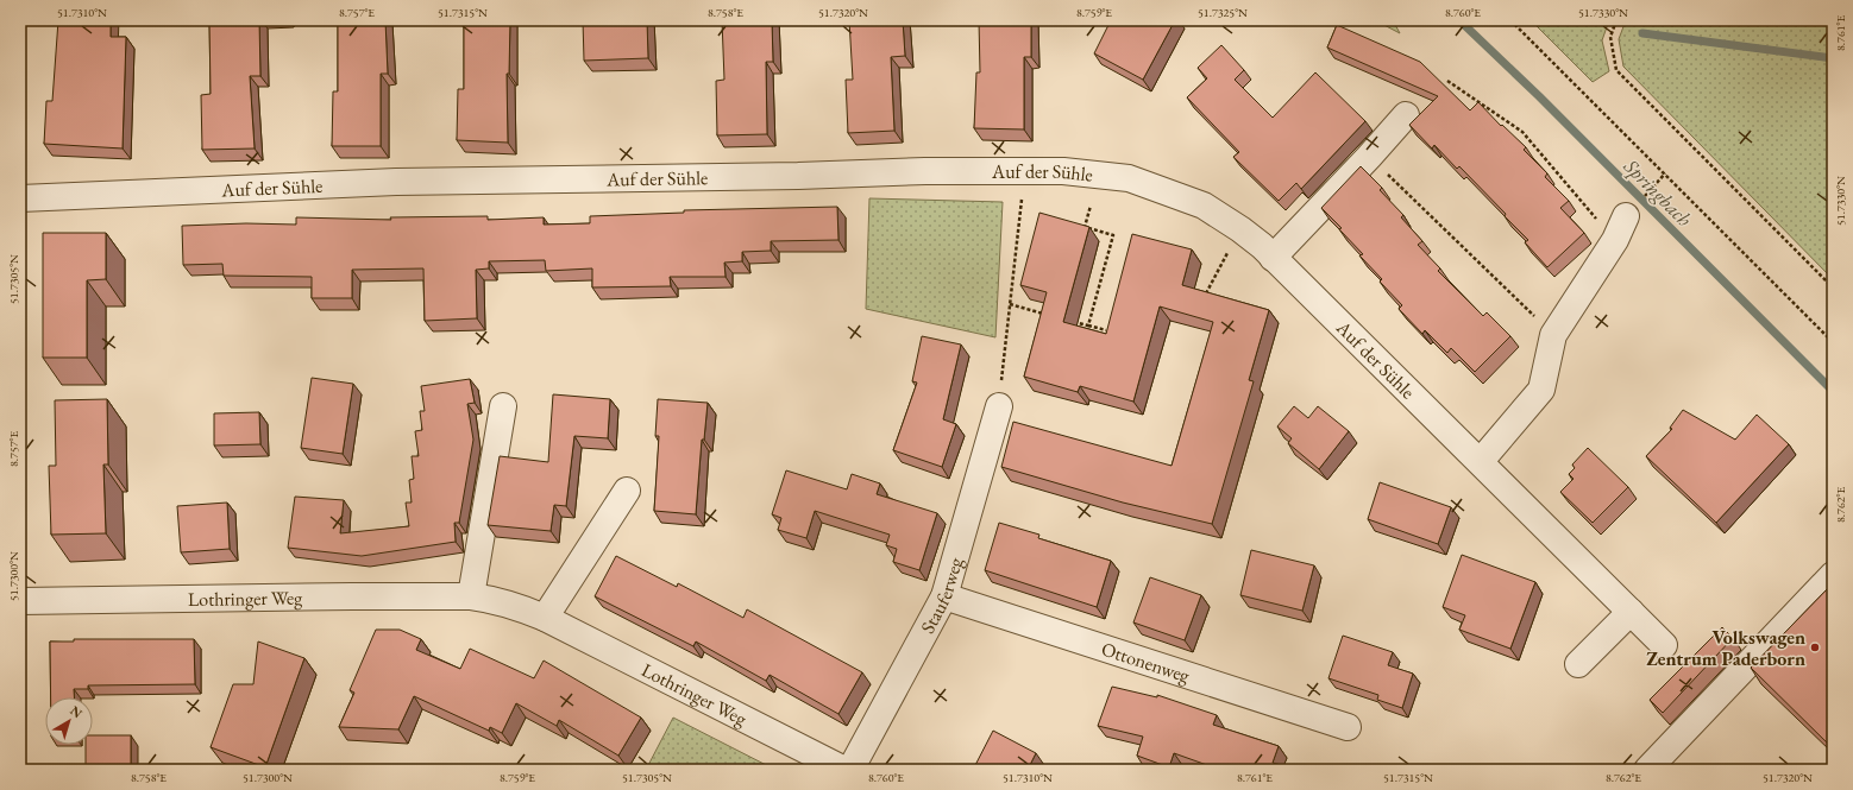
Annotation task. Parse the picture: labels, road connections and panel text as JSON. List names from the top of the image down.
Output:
{
  "streets": {
    "street": [
      "Auf der Sühle",
      "Stauferweg",
      "Lothringer Weg",
      "Ottonenweg"
    ]
  },
  "crossings": [
    ["Stauferweg", "Ottonenweg"]
  ],
  "water": ["Springbach"],
  "places": ["Volkswagen Zentrum Paderborn"],
  "north": "top right",
  "coordinates": [
    "51.7310°N",
    "8.757°E",
    "51.7315°N",
    "8.758°E",
    "51.7320°N",
    "8.759°E",
    "51.7325°N",
    "8.760°E",
    "51.7330°N",
    "8.761°E",
    "51.7305°N",
    "8.762°E",
    "51.7300°N"
  ]
}
